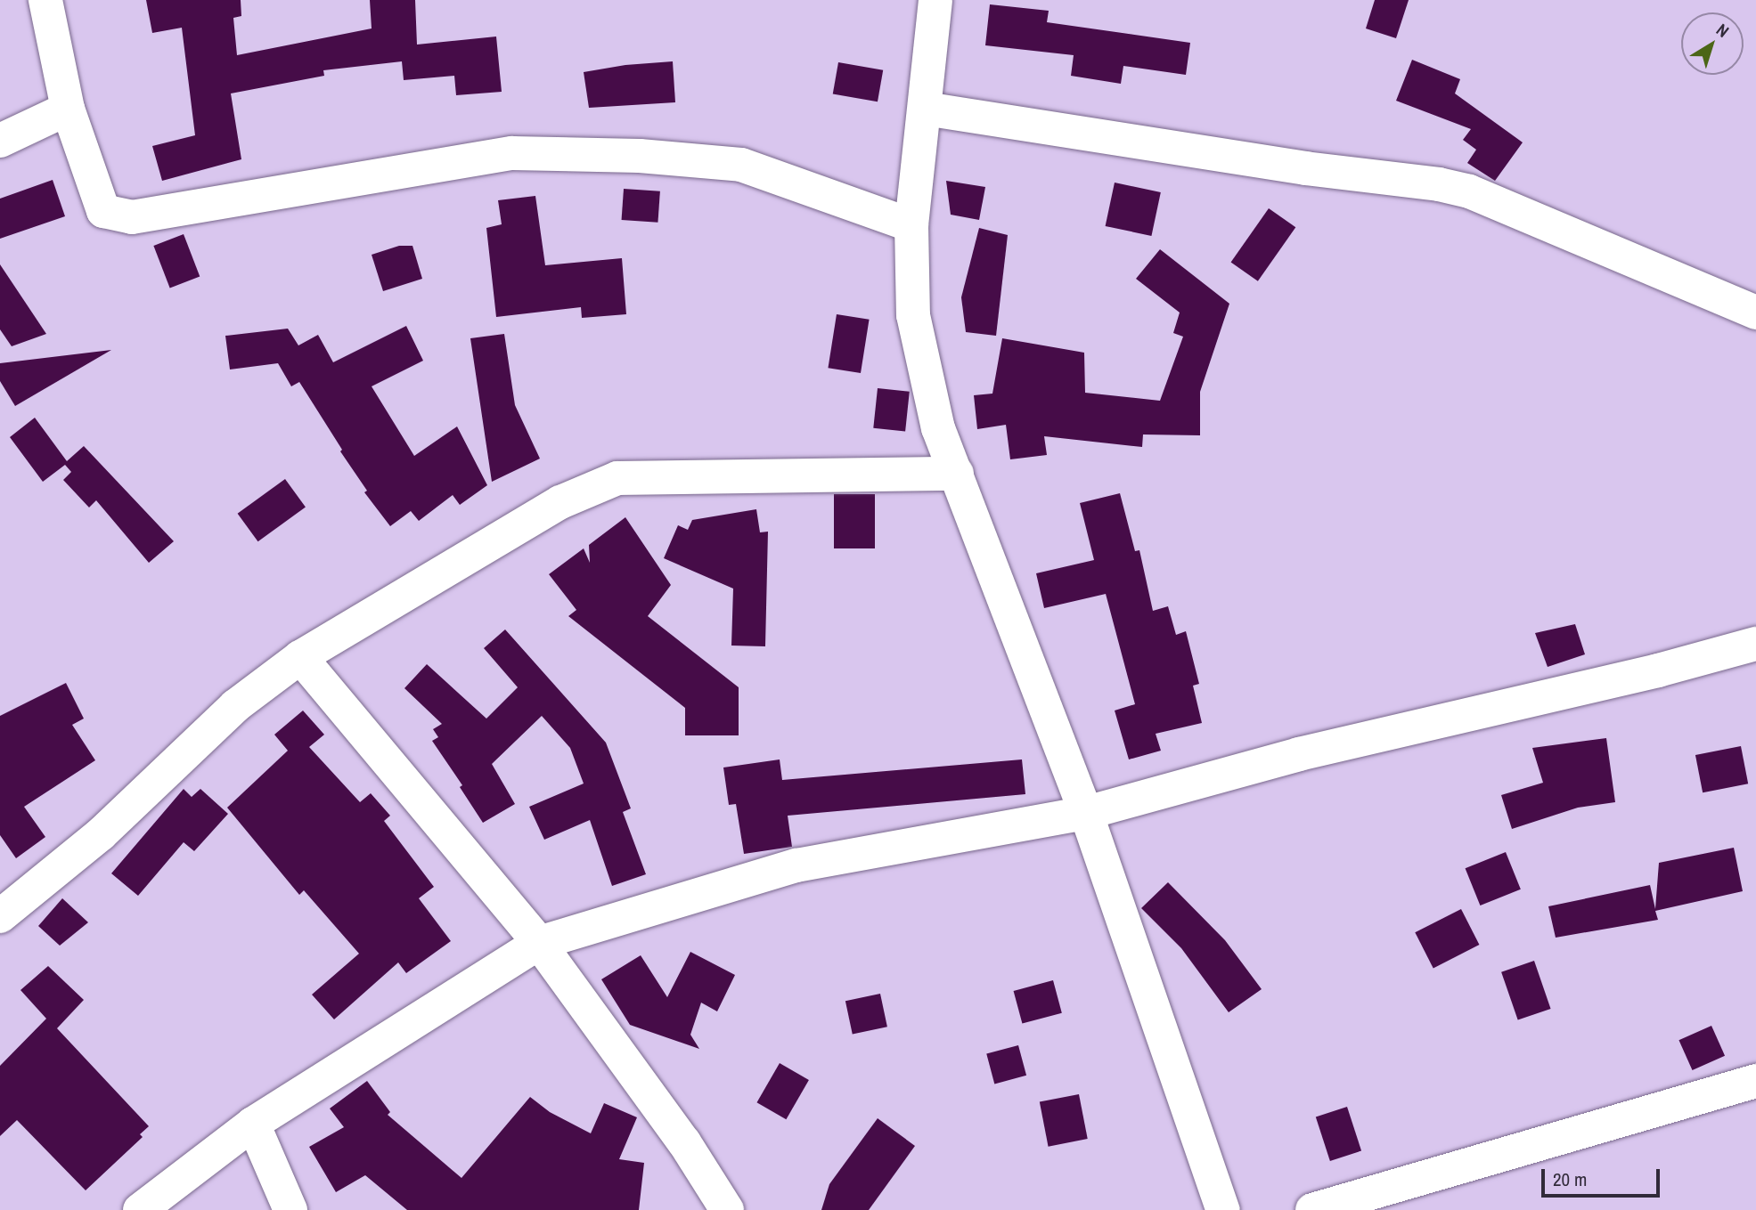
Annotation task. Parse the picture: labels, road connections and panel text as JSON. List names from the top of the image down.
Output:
{
  "scale_bar": "20 m",
  "north": "top right"
}
